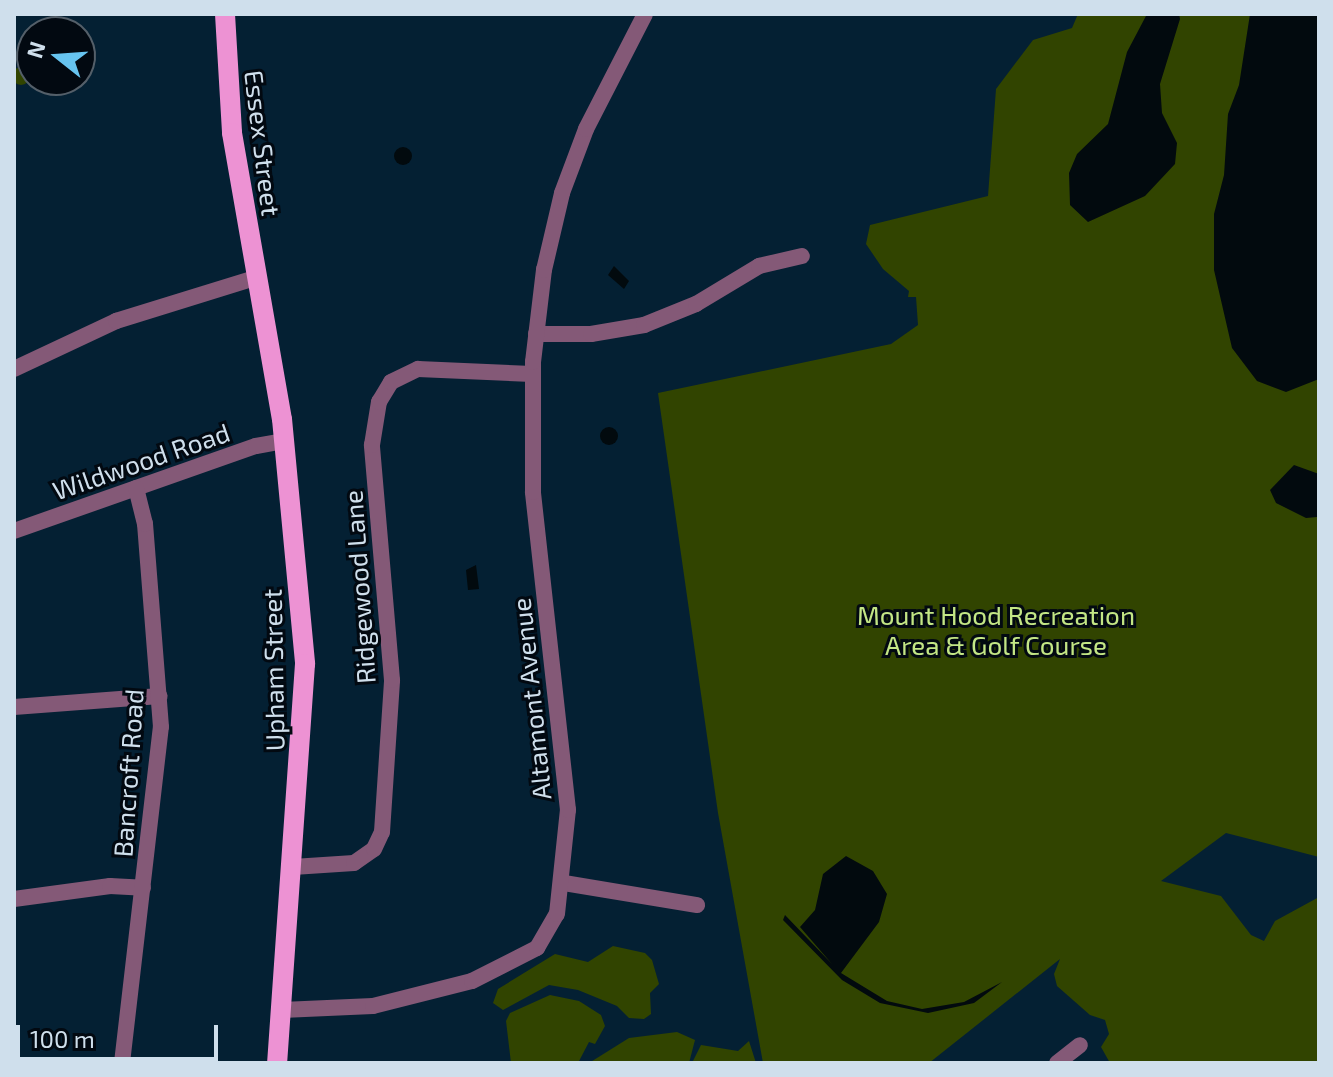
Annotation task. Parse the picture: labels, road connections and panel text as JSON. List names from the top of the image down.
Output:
{
  "streets": {
    "main road": ["Essex Street", "Upham Street"],
    "street": [
      "Wildwood Road",
      "Ridgewood Lane",
      "Altamont Avenue",
      "Bancroft Road"
    ]
  },
  "crossings": [
    ["Essex Street", "Upham Street"],
    ["Wildwood Road", "Upham Street"],
    ["Wildwood Road", "Bancroft Road"],
    ["Ridgewood Lane", "Upham Street"],
    ["Ridgewood Lane", "Altamont Avenue"],
    ["Upham Street", "Altamont Avenue"]
  ],
  "parks": ["Mount Hood Recreation Area & Golf Course"],
  "scale_bar": "100 m",
  "north": "left"
}
